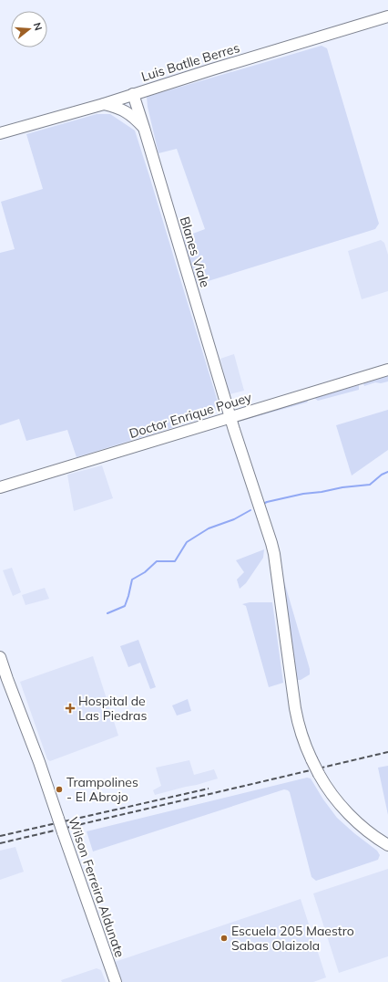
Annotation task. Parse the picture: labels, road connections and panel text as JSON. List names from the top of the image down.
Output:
{
  "streets": {
    "street": [
      "Luis Batlle Berres",
      "Blanes Viale",
      "Doctor Enrique Pouey",
      "Wilson Ferreira Aldunate"
    ]
  },
  "crossings": [
    ["Luis Batlle Berres", "Blanes Viale"],
    ["Blanes Viale", "Doctor Enrique Pouey"]
  ],
  "places": {
    "health": ["Hospital de Las Piedras"],
    "other": ["Trampolines - El Abrojo", "Escuela 205 Maestro Sabas Olaizola"]
  },
  "north": "right"
}
